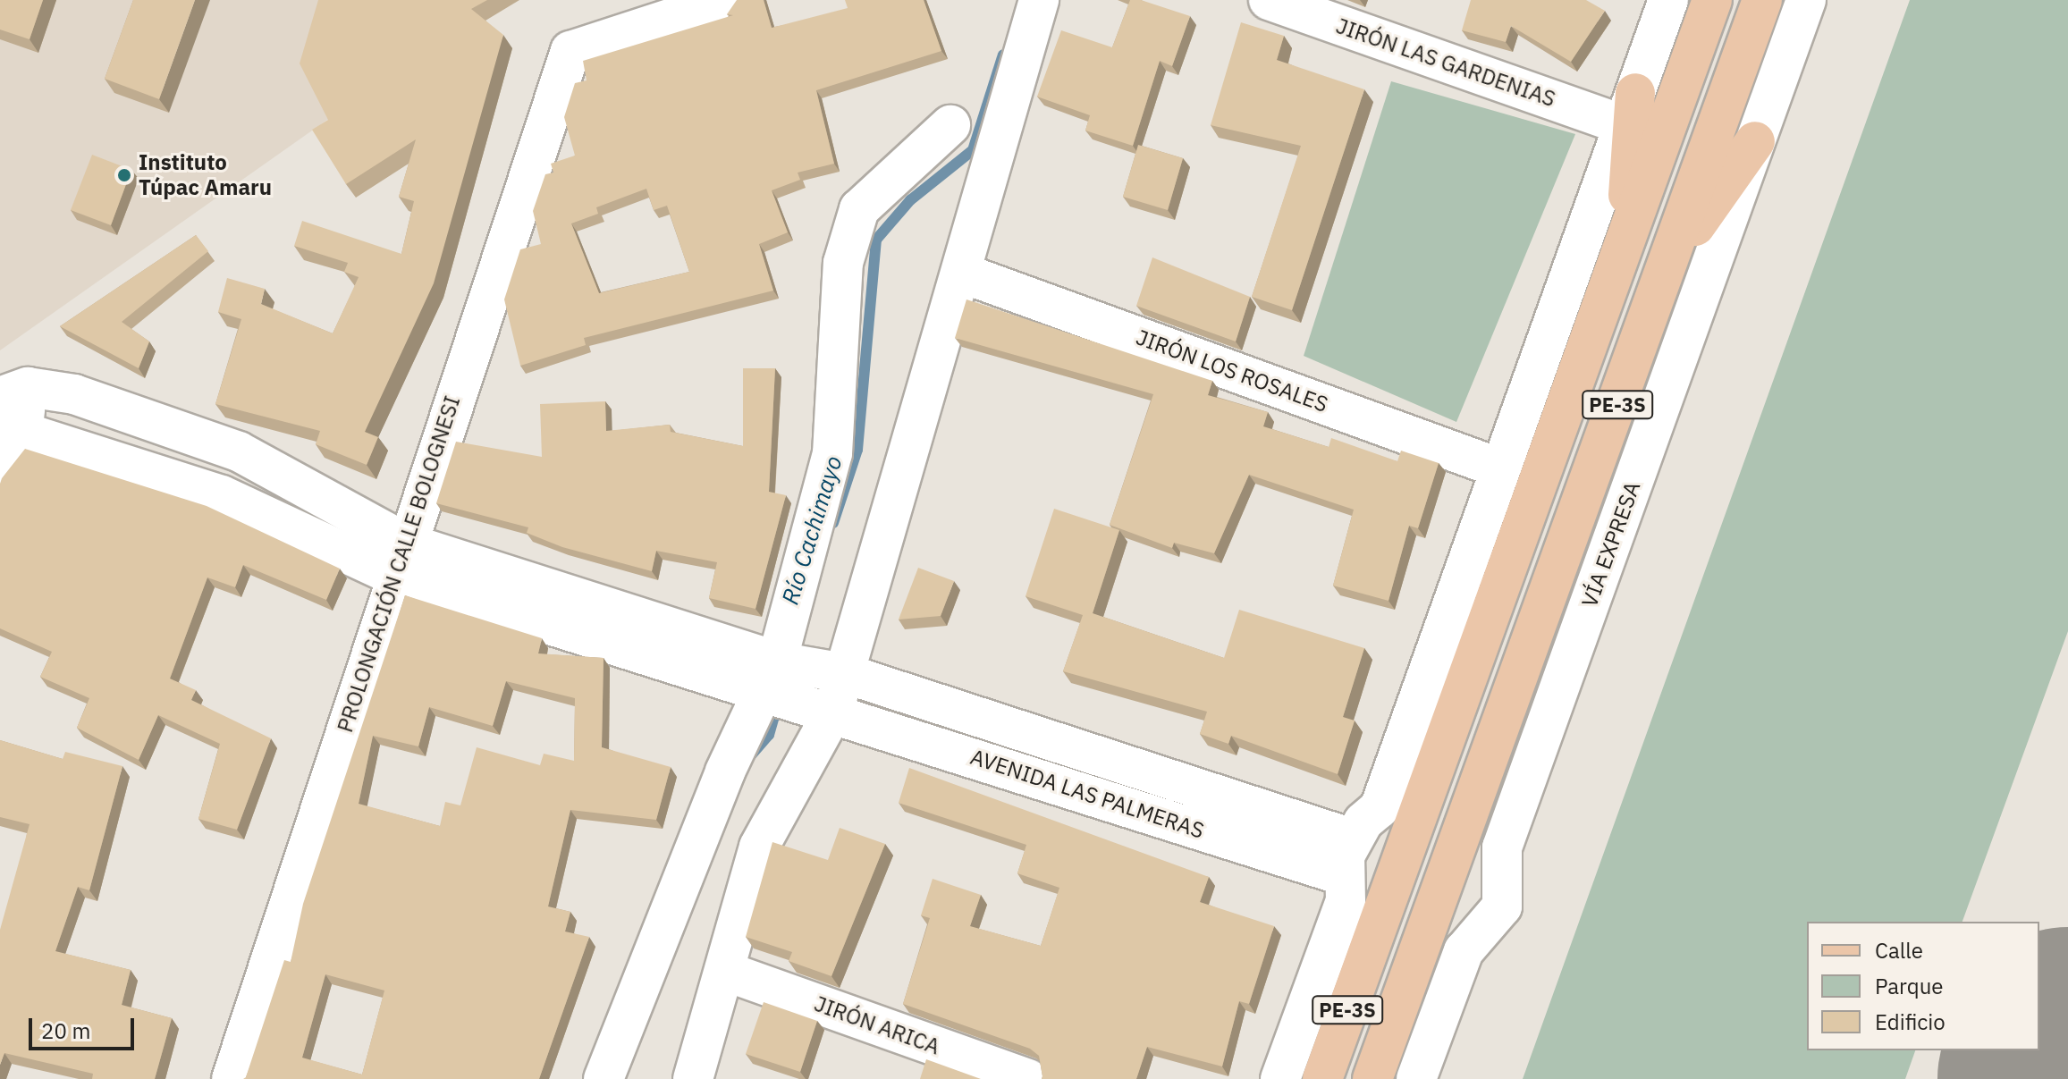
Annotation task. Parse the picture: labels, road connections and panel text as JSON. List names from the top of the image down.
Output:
{
  "streets": {
    "main road": ["PE-3S", "VÍA EXPRESA"],
    "street": [
      "JIRÓN LAS GARDENIAS",
      "JIRÓN LOS ROSALES",
      "PROLONGACIÓN CALLE BOLOGNESI",
      "AVENIDA LAS PALMERAS",
      "JIRÓN ARICA"
    ]
  },
  "crossings": [
    ["JIRÓN LAS GARDENIAS", "PE-3S"],
    ["JIRÓN LOS ROSALES", "PE-3S"],
    ["PE-3S", "AVENIDA LAS PALMERAS"]
  ],
  "water": ["Río Cachimayo"],
  "places": ["Instituto Túpac Amaru"],
  "legend": ["Calle", "Parque", "Edificio"],
  "scale_bar": "20 m"
}
